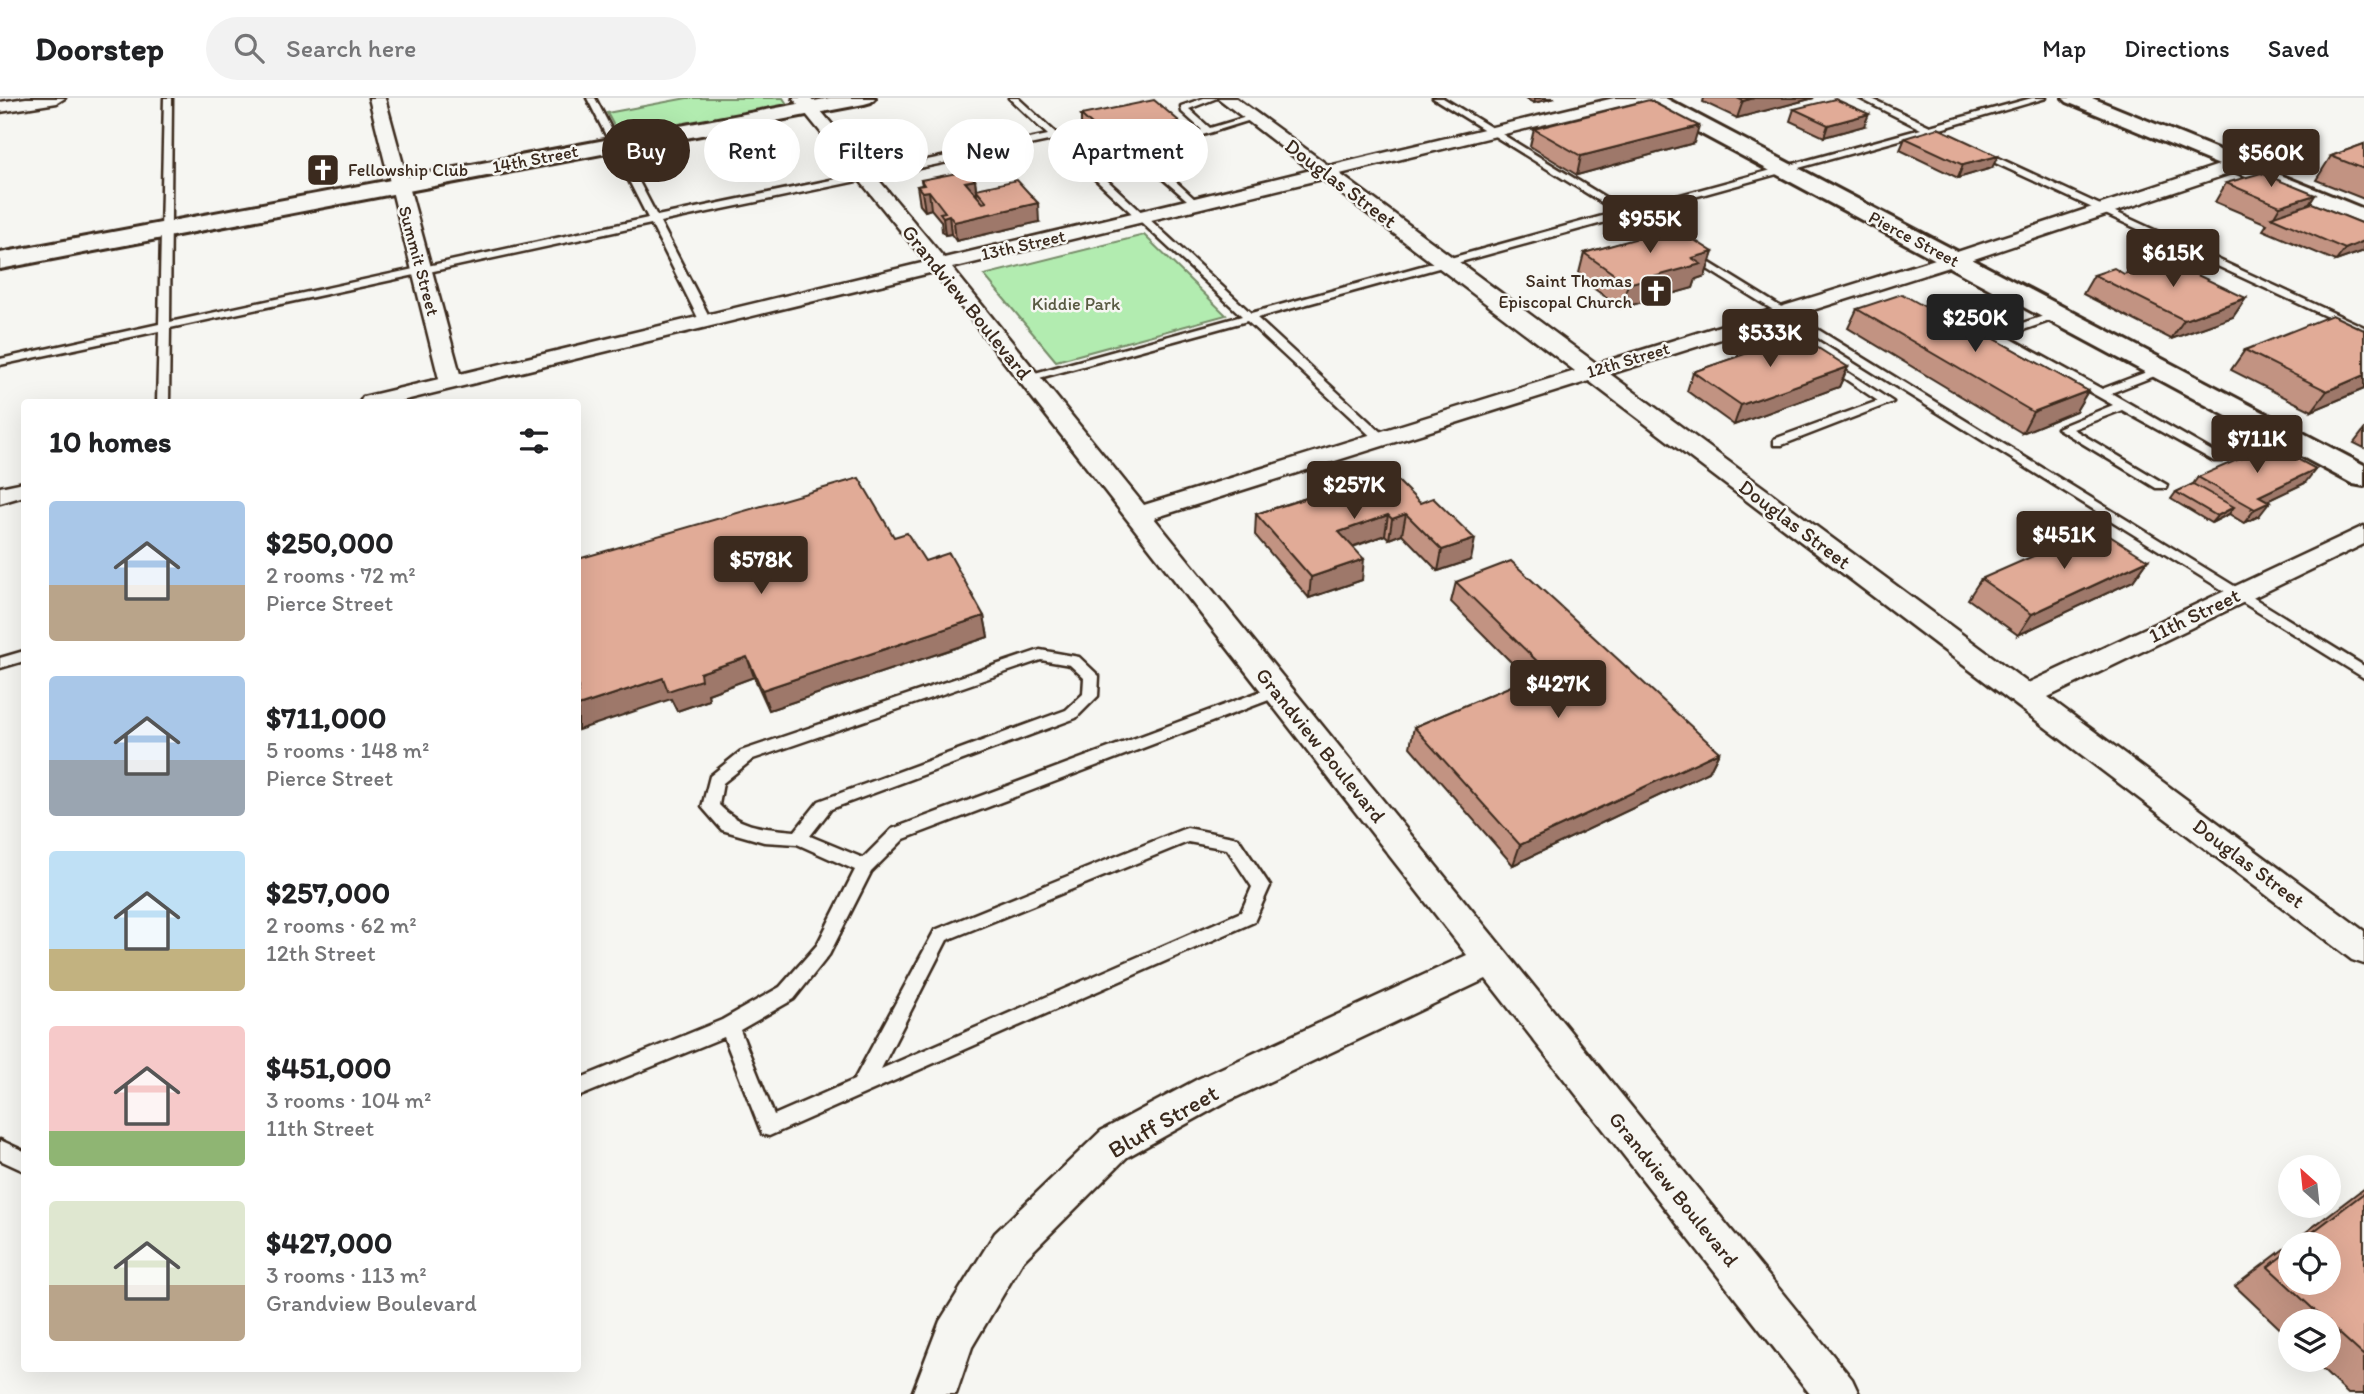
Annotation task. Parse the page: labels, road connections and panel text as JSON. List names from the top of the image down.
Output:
{
  "streets": {
    "main road": ["14th Street", "Pierce Street"],
    "street": [
      "Douglas Street",
      "13th Street",
      "Summit Street",
      "Grandview Boulevard",
      "12th Street",
      "11th Street",
      "Bluff Street"
    ]
  },
  "crossings": [
    ["14th Street", "Summit Street"],
    ["14th Street", "Grandview Boulevard"],
    ["Douglas Street", "13th Street"],
    ["Douglas Street", "12th Street"],
    ["Douglas Street", "11th Street"],
    ["Pierce Street", "12th Street"],
    ["13th Street", "Summit Street"],
    ["13th Street", "Grandview Boulevard"],
    ["Grandview Boulevard", "12th Street"],
    ["Grandview Boulevard", "Bluff Street"]
  ],
  "parks": ["Kiddie Park"],
  "places": {
    "church": ["Fellowship Club", "Saint Thomas Episcopal Church"]
  },
  "north": "top left",
  "page": {
    "header": "Doorstep",
    "search": "Search here",
    "nav": ["Map", "Directions", "Saved"],
    "chip": [
      "Buy",
      "Rent",
      "Filters",
      "New",
      "Apartment"
    ],
    "price": [
      "$560K",
      "$955K",
      "$615K",
      "$250K",
      "$533K",
      "$711K",
      "$257K",
      "$451K",
      "$578K",
      "$427K"
    ],
    "heading": "10 homes",
    "list": [
      {
        "name": "$250,000",
        "note": "2 rooms · 72 m² · Pierce Street"
      },
      {
        "name": "$711,000",
        "note": "5 rooms · 148 m² · Pierce Street"
      },
      {
        "name": "$257,000",
        "note": "2 rooms · 62 m² · 12th Street"
      },
      {
        "name": "$451,000",
        "note": "3 rooms · 104 m² · 11th Street"
      },
      {
        "name": "$427,000",
        "note": "3 rooms · 113 m² · Grandview Boulevard"
      }
    ]
  }
}
